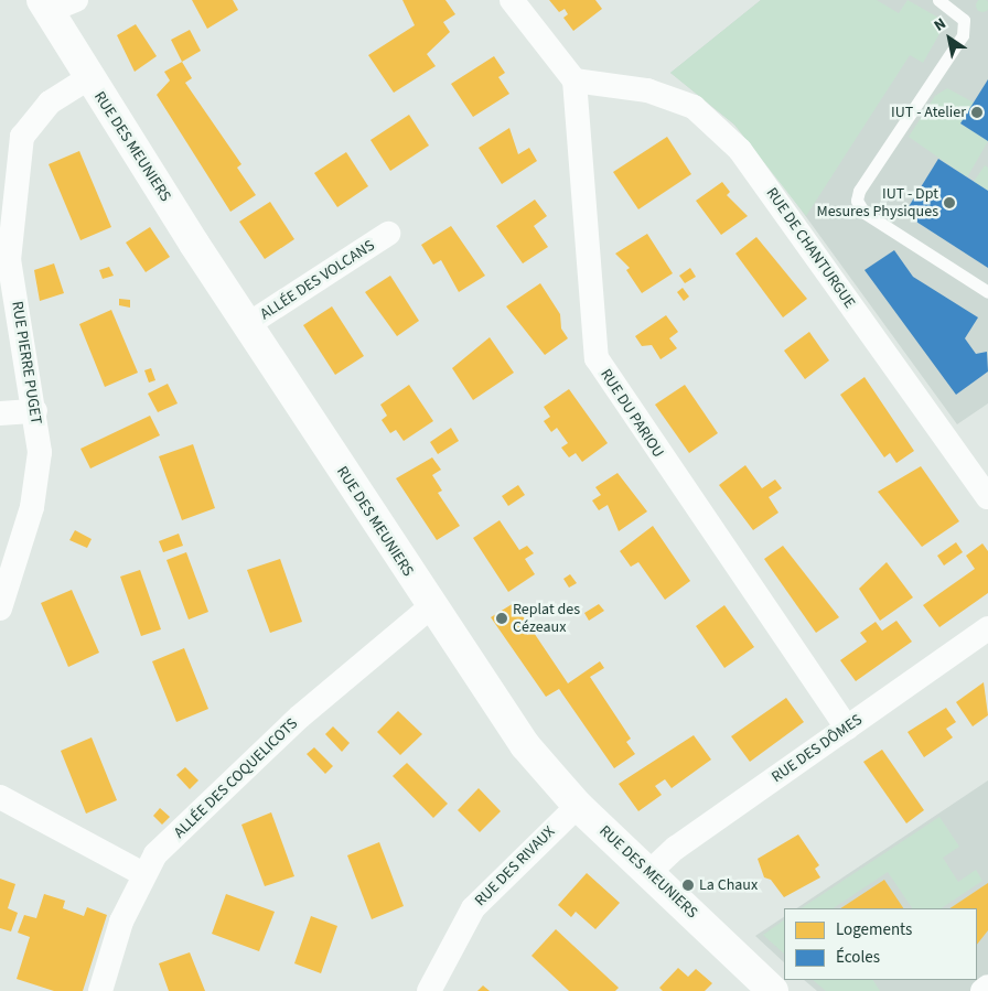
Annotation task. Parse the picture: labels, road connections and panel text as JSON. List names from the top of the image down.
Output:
{
  "streets": {
    "main road": ["RUE DES MEUNIERS"],
    "street": [
      "RUE DE CHANTURGUE",
      "ALLÉE DES VOLCANS",
      "RUE PIERRE PUGET",
      "RUE DU PARIOU",
      "RUE DES DÔMES",
      "ALLÉE DES COQUELICOTS",
      "RUE DES RIVAUX"
    ]
  },
  "crossings": [
    ["RUE DES MEUNIERS", "ALLÉE DES VOLCANS"],
    ["RUE DES MEUNIERS", "RUE PIERRE PUGET"],
    ["RUE DES MEUNIERS", "RUE DES DÔMES"],
    ["RUE DES MEUNIERS", "ALLÉE DES COQUELICOTS"],
    ["RUE DES MEUNIERS", "RUE DES RIVAUX"],
    ["RUE DE CHANTURGUE", "RUE DU PARIOU"],
    ["RUE DU PARIOU", "RUE DES DÔMES"]
  ],
  "places": [
    "IUT - Atelier",
    "IUT - Dpt Mesures Physiques",
    "Replat des Cézeaux",
    "La Chaux"
  ],
  "legend": ["Logements", "Écoles"],
  "north": "top left"
}
